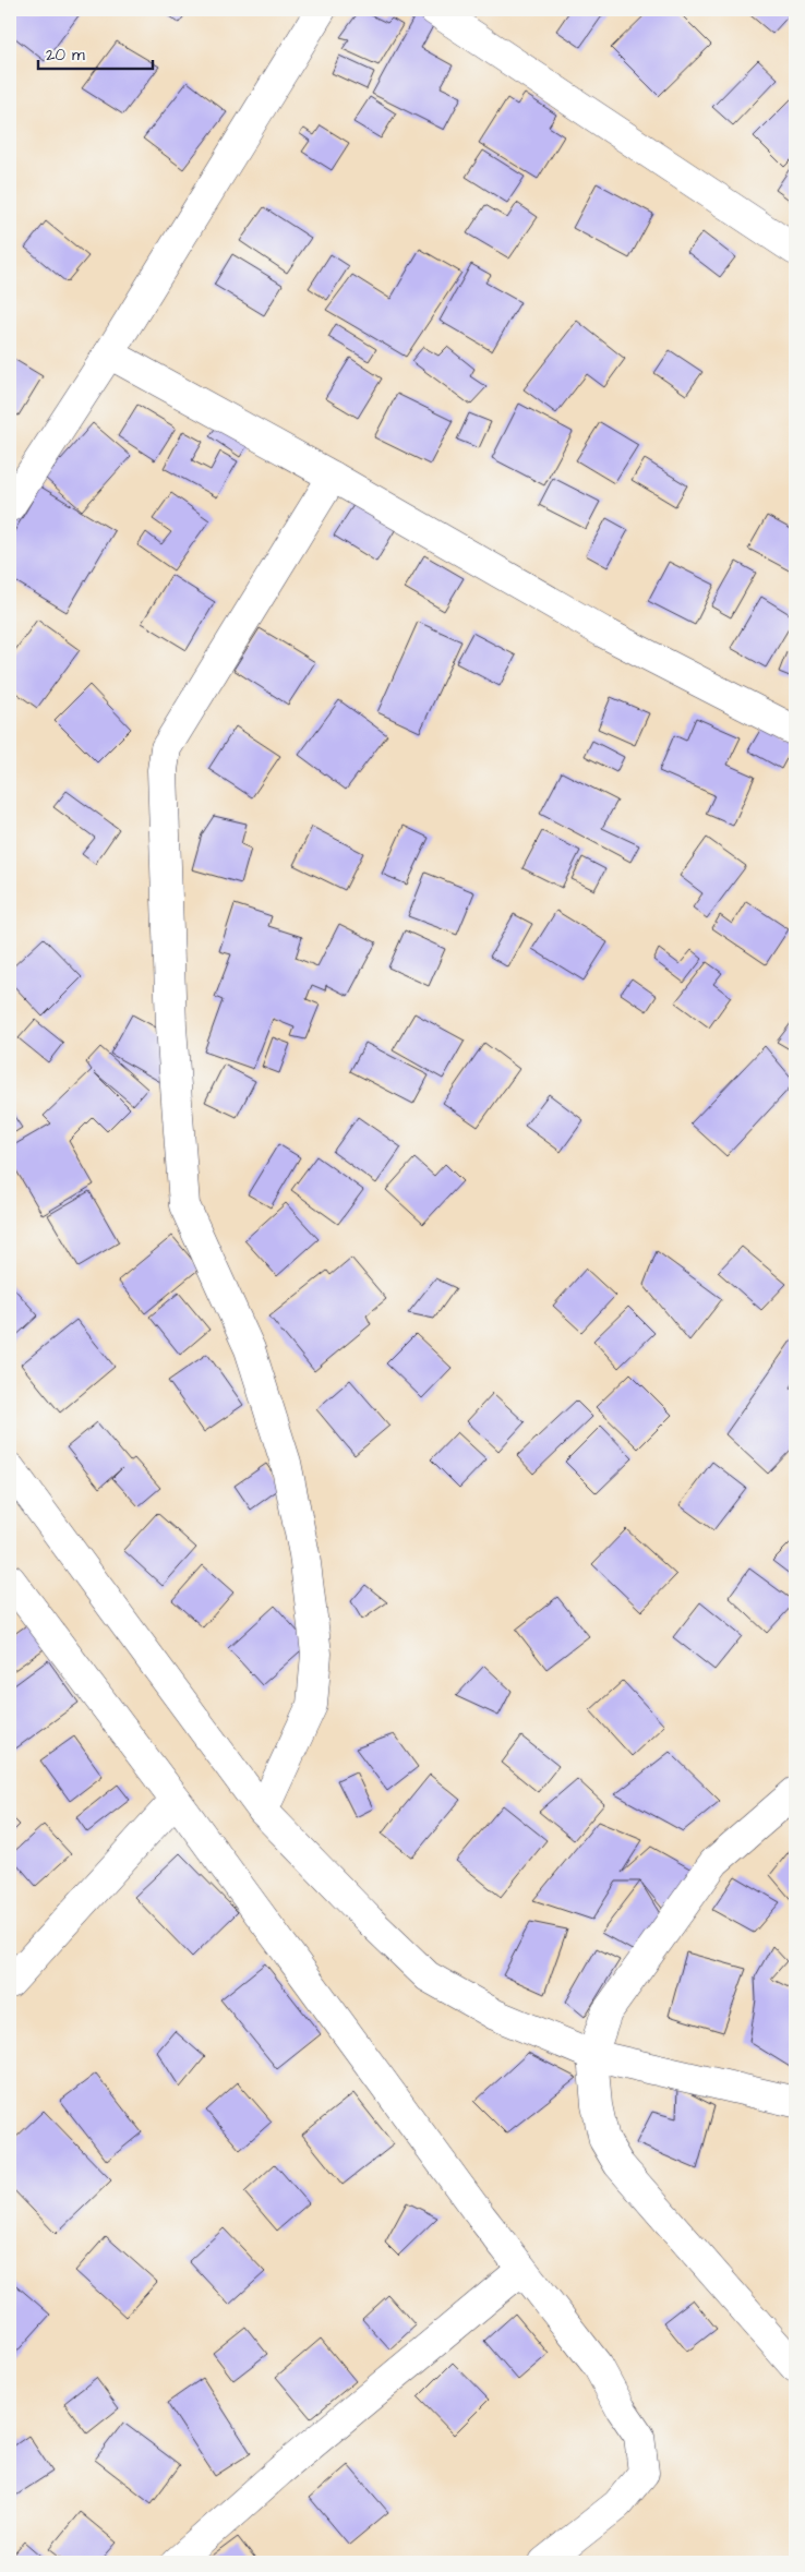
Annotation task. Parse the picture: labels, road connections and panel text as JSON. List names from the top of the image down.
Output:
{
  "scale_bar": "20 m"
}
